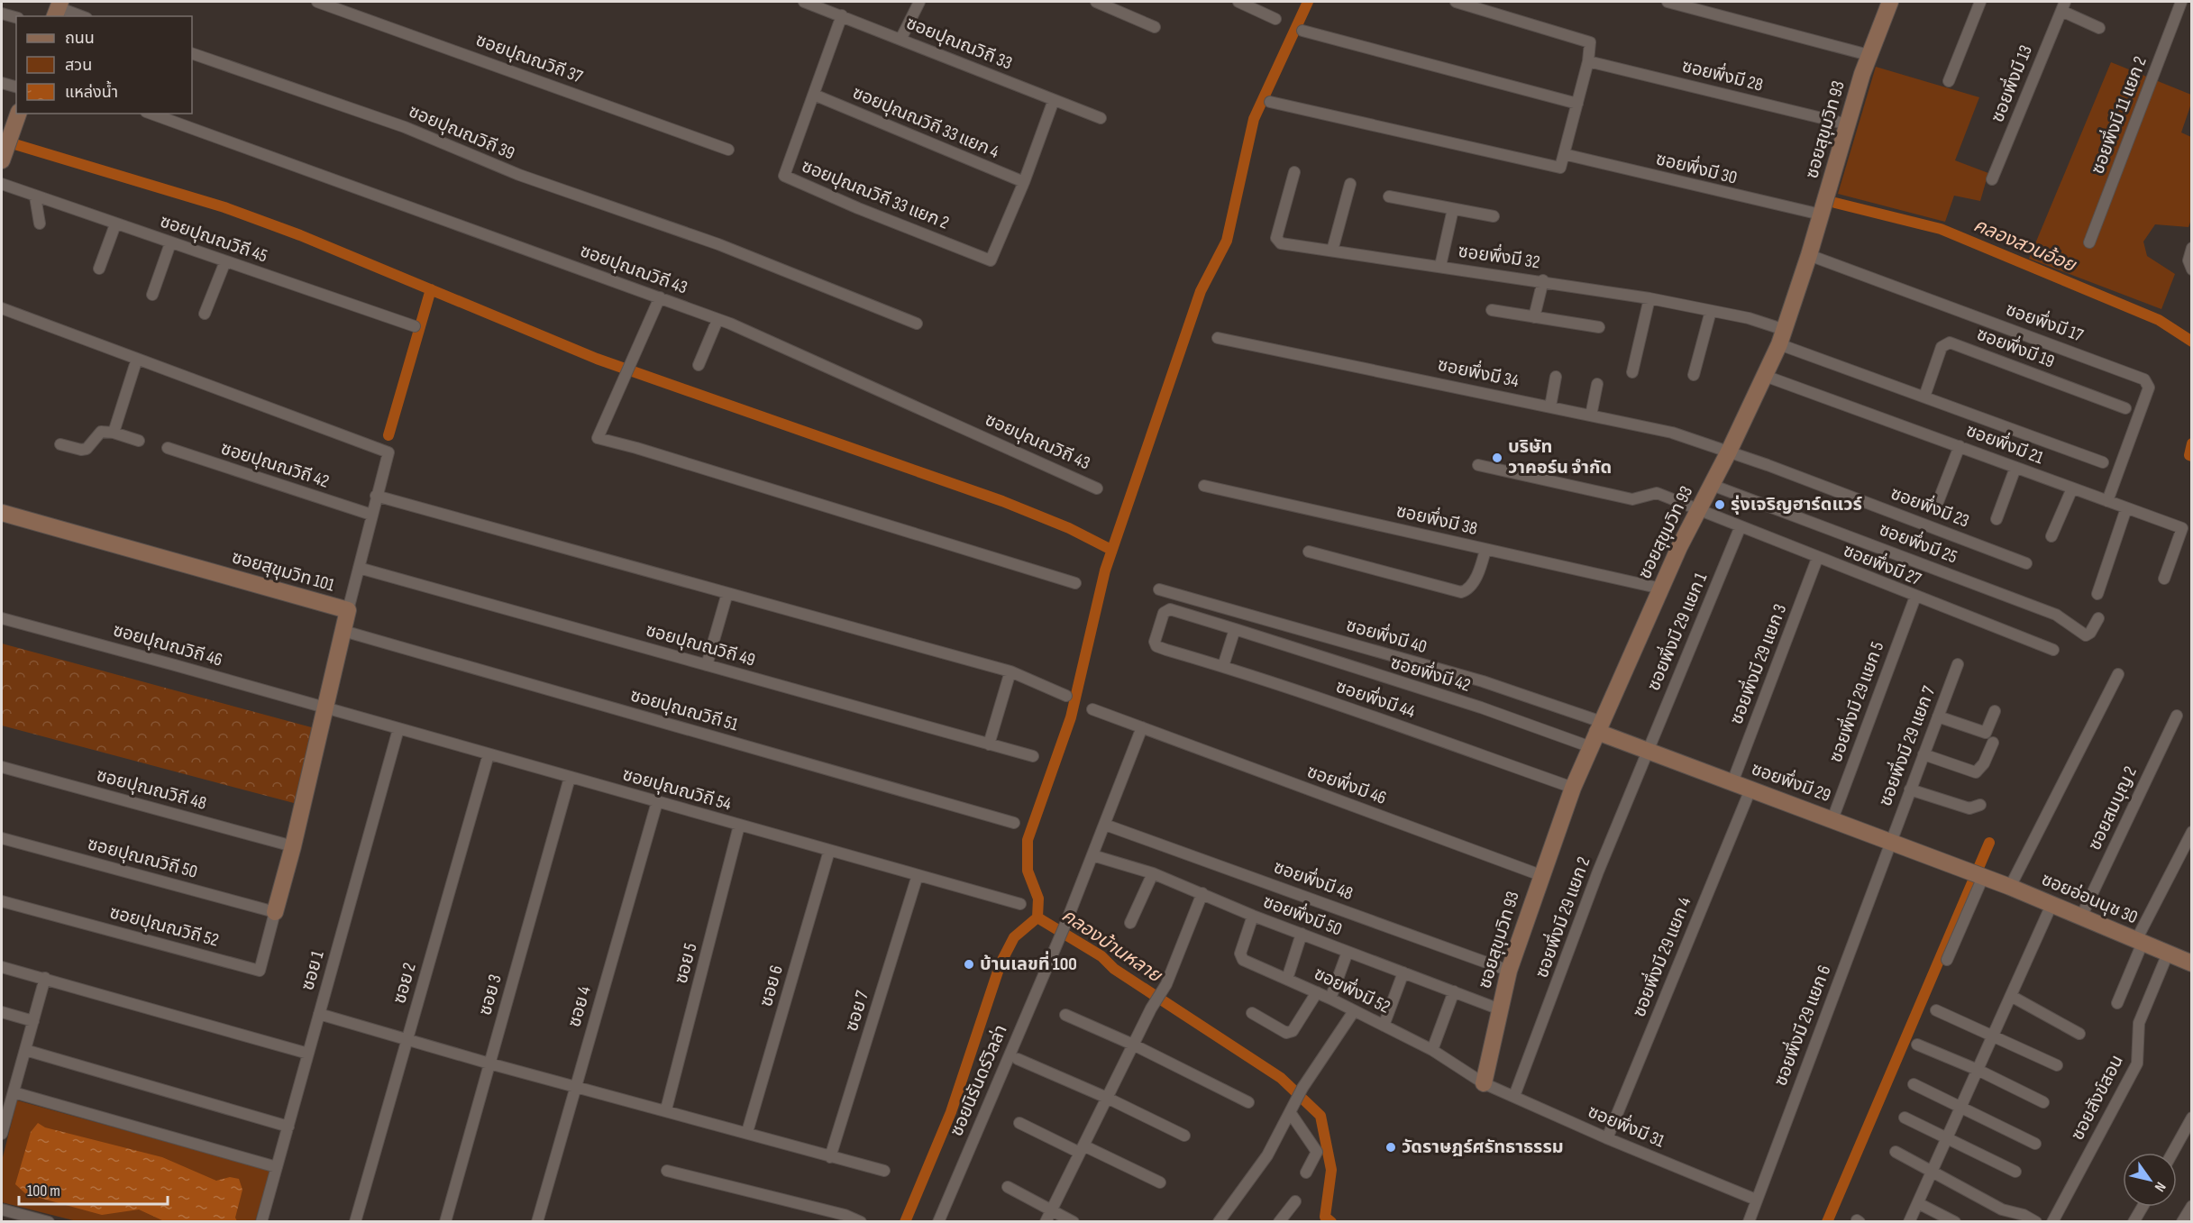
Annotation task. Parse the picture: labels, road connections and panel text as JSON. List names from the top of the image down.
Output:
{
  "streets": {
    "street": [
      "ซอยปุณณวิถี 33",
      "ซอยปุณณวิถี 37",
      "ซอยพึ่งมี 28",
      "ซอยพึ่งมี 13",
      "ซอยพึ่งมี 11 แยก 2",
      "ซอยปุณณวิถี 33 แยก 4",
      "ซอยสุขุมวิท 93",
      "ซอยปุณณวิถี 39",
      "ซอยพึ่งมี 30",
      "ซอยปุณณวิถี 33 แยก 2",
      "ซอยปุณณวิถี 45",
      "ซอยพึ่งมี 32",
      "ซอยปุณณวิถี 43",
      "ซอยพึ่งมี 17",
      "ซอยพึ่งมี 19",
      "ซอยพึ่งมี 34",
      "ซอยพึ่งมี 21",
      "ซอยปุณณวิถี 42",
      "ซอยพึ่งมี 23",
      "ซอยพึ่งมี 38",
      "ซอยพึ่งมี 25",
      "ซอยพึ่งมี 27",
      "ซอยสุขุมวิท 101",
      "ซอยพึ่งมี 29 แยก 1",
      "ซอยพึ่งมี 40",
      "ซอยปุณณวิถี 46",
      "ซอยปุณณวิถี 49",
      "ซอยพึ่งมี 29 แยก 3",
      "ซอยพึ่งมี 42",
      "ซอยพึ่งมี 44",
      "ซอยพึ่งมี 29 แยก 5",
      "ซอยปุณณวิถี 51",
      "ซอยพึ่งมี 29 แยก 7",
      "ซอยพึ่งมี 29",
      "ซอยพึ่งมี 46",
      "ซอยปุณณวิถี 48",
      "ซอยปุณณวิถี 54",
      "ซอยสมบุญ 2",
      "ซอยปุณณวิถี 50",
      "ซอยพึ่งมี 48",
      "ซอยอ่อนนุช 30",
      "ซอยพึ่งมี 50",
      "ซอยพึ่งมี 29 แยก 2",
      "ซอยปุณณวิถี 52",
      "ซอยพึ่งมี 29 แยก 4",
      "ซอย 5",
      "ซอย 1",
      "ซอย 2",
      "ซอย 6",
      "ซอยพึ่งมี 52",
      "ซอย 3",
      "ซอย 4",
      "ซอย 7",
      "ซอยพึ่งมี 29 แยก 6",
      "ซอยนิรันดร์วิลล่า",
      "ซอยสังข์สอน",
      "ซอยพึ่งมี 31"
    ]
  },
  "crossings": [
    ["ซอยปุณณวิถี 33", "ซอยปุณณวิถี 33 แยก 2"],
    ["ซอยพึ่งมี 28", "ซอยสุขุมวิท 93"],
    ["ซอยปุณณวิถี 33 แยก 4", "ซอยปุณณวิถี 33 แยก 2"],
    ["ซอยสุขุมวิท 93", "ซอยพึ่งมี 30"],
    ["ซอยสุขุมวิท 93", "ซอยพึ่งมี 32"],
    ["ซอยสุขุมวิท 93", "ซอยพึ่งมี 17"],
    ["ซอยสุขุมวิท 93", "ซอยพึ่งมี 34"],
    ["ซอยสุขุมวิท 93", "ซอยพึ่งมี 21"],
    ["ซอยสุขุมวิท 93", "ซอยพึ่งมี 23"],
    ["ซอยสุขุมวิท 93", "ซอยพึ่งมี 38"],
    ["ซอยสุขุมวิท 93", "ซอยพึ่งมี 25"],
    ["ซอยสุขุมวิท 93", "ซอยพึ่งมี 27"],
    ["ซอยสุขุมวิท 93", "ซอยพึ่งมี 40"],
    ["ซอยสุขุมวิท 93", "ซอยพึ่งมี 42"],
    ["ซอยสุขุมวิท 93", "ซอยพึ่งมี 44"],
    ["ซอยสุขุมวิท 93", "ซอยพึ่งมี 29"],
    ["ซอยสุขุมวิท 93", "ซอยพึ่งมี 46"],
    ["ซอยสุขุมวิท 93", "ซอยพึ่งมี 48"],
    ["ซอยสุขุมวิท 93", "ซอยพึ่งมี 50"],
    ["ซอยสุขุมวิท 93", "ซอยพึ่งมี 52"],
    ["ซอยสุขุมวิท 93", "ซอยพึ่งมี 31"],
    ["ซอยพึ่งมี 17", "ซอยพึ่งมี 21"],
    ["ซอยพึ่งมี 34", "ซอยพึ่งมี 23"],
    ["ซอยพึ่งมี 27", "ซอยพึ่งมี 29 แยก 1"],
    ["ซอยพึ่งมี 27", "ซอยพึ่งมี 29 แยก 3"],
    ["ซอยพึ่งมี 27", "ซอยพึ่งมี 29 แยก 5"],
    ["ซอยสุขุมวิท 101", "ซอยปุณณวิถี 46"],
    ["ซอยสุขุมวิท 101", "ซอยปุณณวิถี 51"],
    ["ซอยสุขุมวิท 101", "ซอยปุณณวิถี 48"],
    ["ซอยสุขุมวิท 101", "ซอยปุณณวิถี 54"],
    ["ซอยสุขุมวิท 101", "ซอยปุณณวิถี 50"],
    ["ซอยสุขุมวิท 101", "ซอยปุณณวิถี 52"],
    ["ซอยพึ่งมี 29 แยก 1", "ซอยพึ่งมี 29"],
    ["ซอยพึ่งมี 29 แยก 1", "ซอยพึ่งมี 29 แยก 2"],
    ["ซอยพึ่งมี 40", "ซอยพึ่งมี 42"],
    ["ซอยพึ่งมี 40", "ซอยพึ่งมี 29"],
    ["ซอยปุณณวิถี 46", "ซอยปุณณวิถี 54"],
    ["ซอยพึ่งมี 29 แยก 3", "ซอยพึ่งมี 29"],
    ["ซอยพึ่งมี 42", "ซอยพึ่งมี 44"],
    ["ซอยพึ่งมี 42", "ซอยพึ่งมี 29"],
    ["ซอยพึ่งมี 29 แยก 5", "ซอยพึ่งมี 29"],
    ["ซอยพึ่งมี 29 แยก 7", "ซอยพึ่งมี 29"],
    ["ซอยพึ่งมี 29 แยก 7", "ซอยพึ่งมี 29 แยก 6"],
    ["ซอยพึ่งมี 29", "ซอยอ่อนนุช 30"],
    ["ซอยพึ่งมี 29", "ซอยพึ่งมี 29 แยก 2"],
    ["ซอยพึ่งมี 29", "ซอยพึ่งมี 29 แยก 4"],
    ["ซอยพึ่งมี 29", "ซอยพึ่งมี 29 แยก 6"],
    ["ซอยพึ่งมี 46", "ซอยนิรันดร์วิลล่า"],
    ["ซอยปุณณวิถี 54", "ซอย 5"],
    ["ซอยปุณณวิถี 54", "ซอย 1"],
    ["ซอยปุณณวิถี 54", "ซอย 2"],
    ["ซอยปุณณวิถี 54", "ซอย 6"],
    ["ซอยปุณณวิถี 54", "ซอย 3"],
    ["ซอยปุณณวิถี 54", "ซอย 4"],
    ["ซอยปุณณวิถี 54", "ซอย 7"],
    ["ซอยสมบุญ 2", "ซอยอ่อนนุช 30"],
    ["ซอยปุณณวิถี 50", "ซอยปุณณวิถี 52"],
    ["ซอยพึ่งมี 48", "ซอยนิรันดร์วิลล่า"],
    ["ซอยอ่อนนุช 30", "ซอยสังข์สอน"],
    ["ซอยพึ่งมี 50", "ซอยพึ่งมี 52"],
    ["ซอยพึ่งมี 50", "ซอยนิรันดร์วิลล่า"],
    ["ซอยพึ่งมี 29 แยก 2", "ซอยพึ่งมี 31"],
    ["ซอยพึ่งมี 29 แยก 4", "ซอยพึ่งมี 31"],
    ["ซอยพึ่งมี 52", "ซอยพึ่งมี 31"],
    ["ซอยพึ่งมี 29 แยก 6", "ซอยพึ่งมี 31"]
  ],
  "water": ["คลองสวนอ้อย", "คลองบ้านหลาย"],
  "places": [
    "บริษัท วาคอร์น จำกัด",
    "รุ่งเจริญฮาร์ดแวร์",
    "บ้านเลขที่ 100",
    "วัดราษฎร์ศรัทธาธรรม"
  ],
  "legend": ["ถนน", "สวน", "แหล่งน้ำ"],
  "scale_bar": "100 m",
  "north": "bottom right"
}
